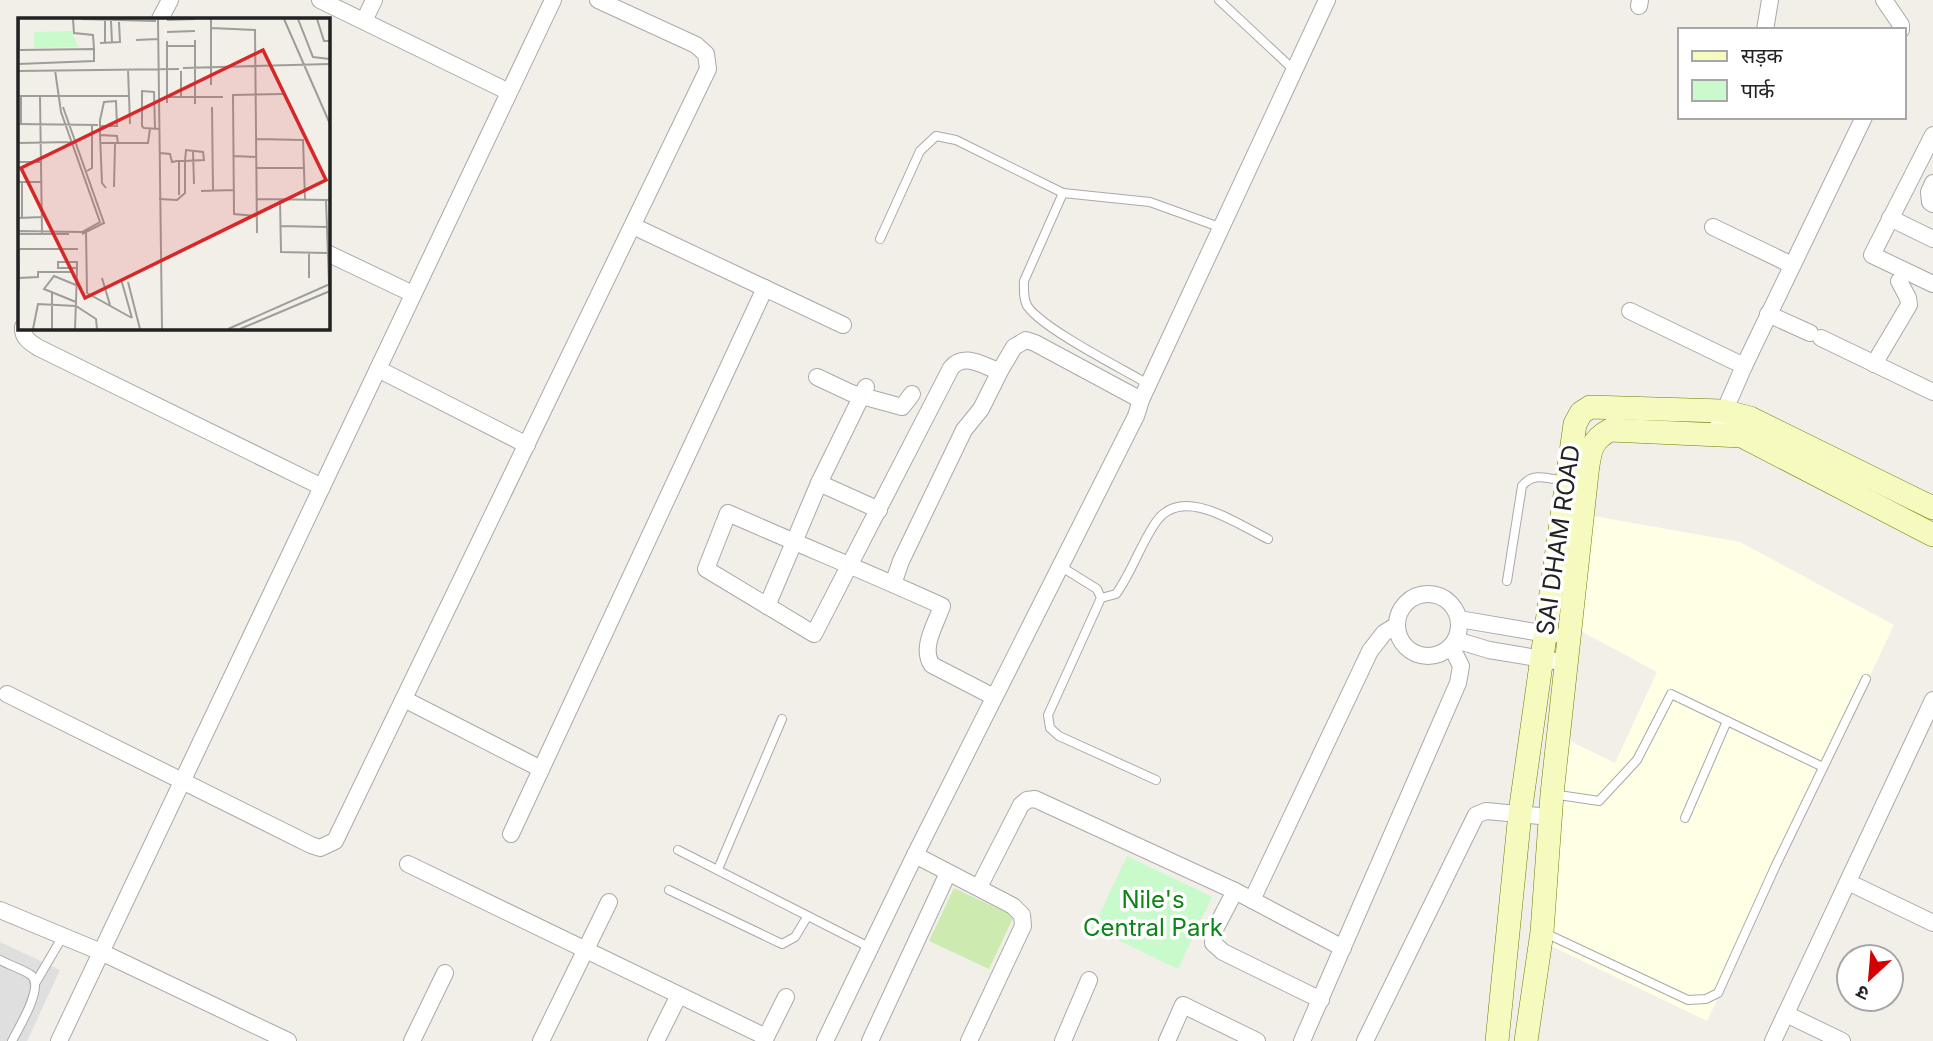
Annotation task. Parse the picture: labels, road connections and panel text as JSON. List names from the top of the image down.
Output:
{
  "streets": {
    "street": ["SAI DHAM ROAD"]
  },
  "parks": ["Nile's Central Park"],
  "legend": ["सड़क", "पार्क"],
  "north": "bottom left"
}
